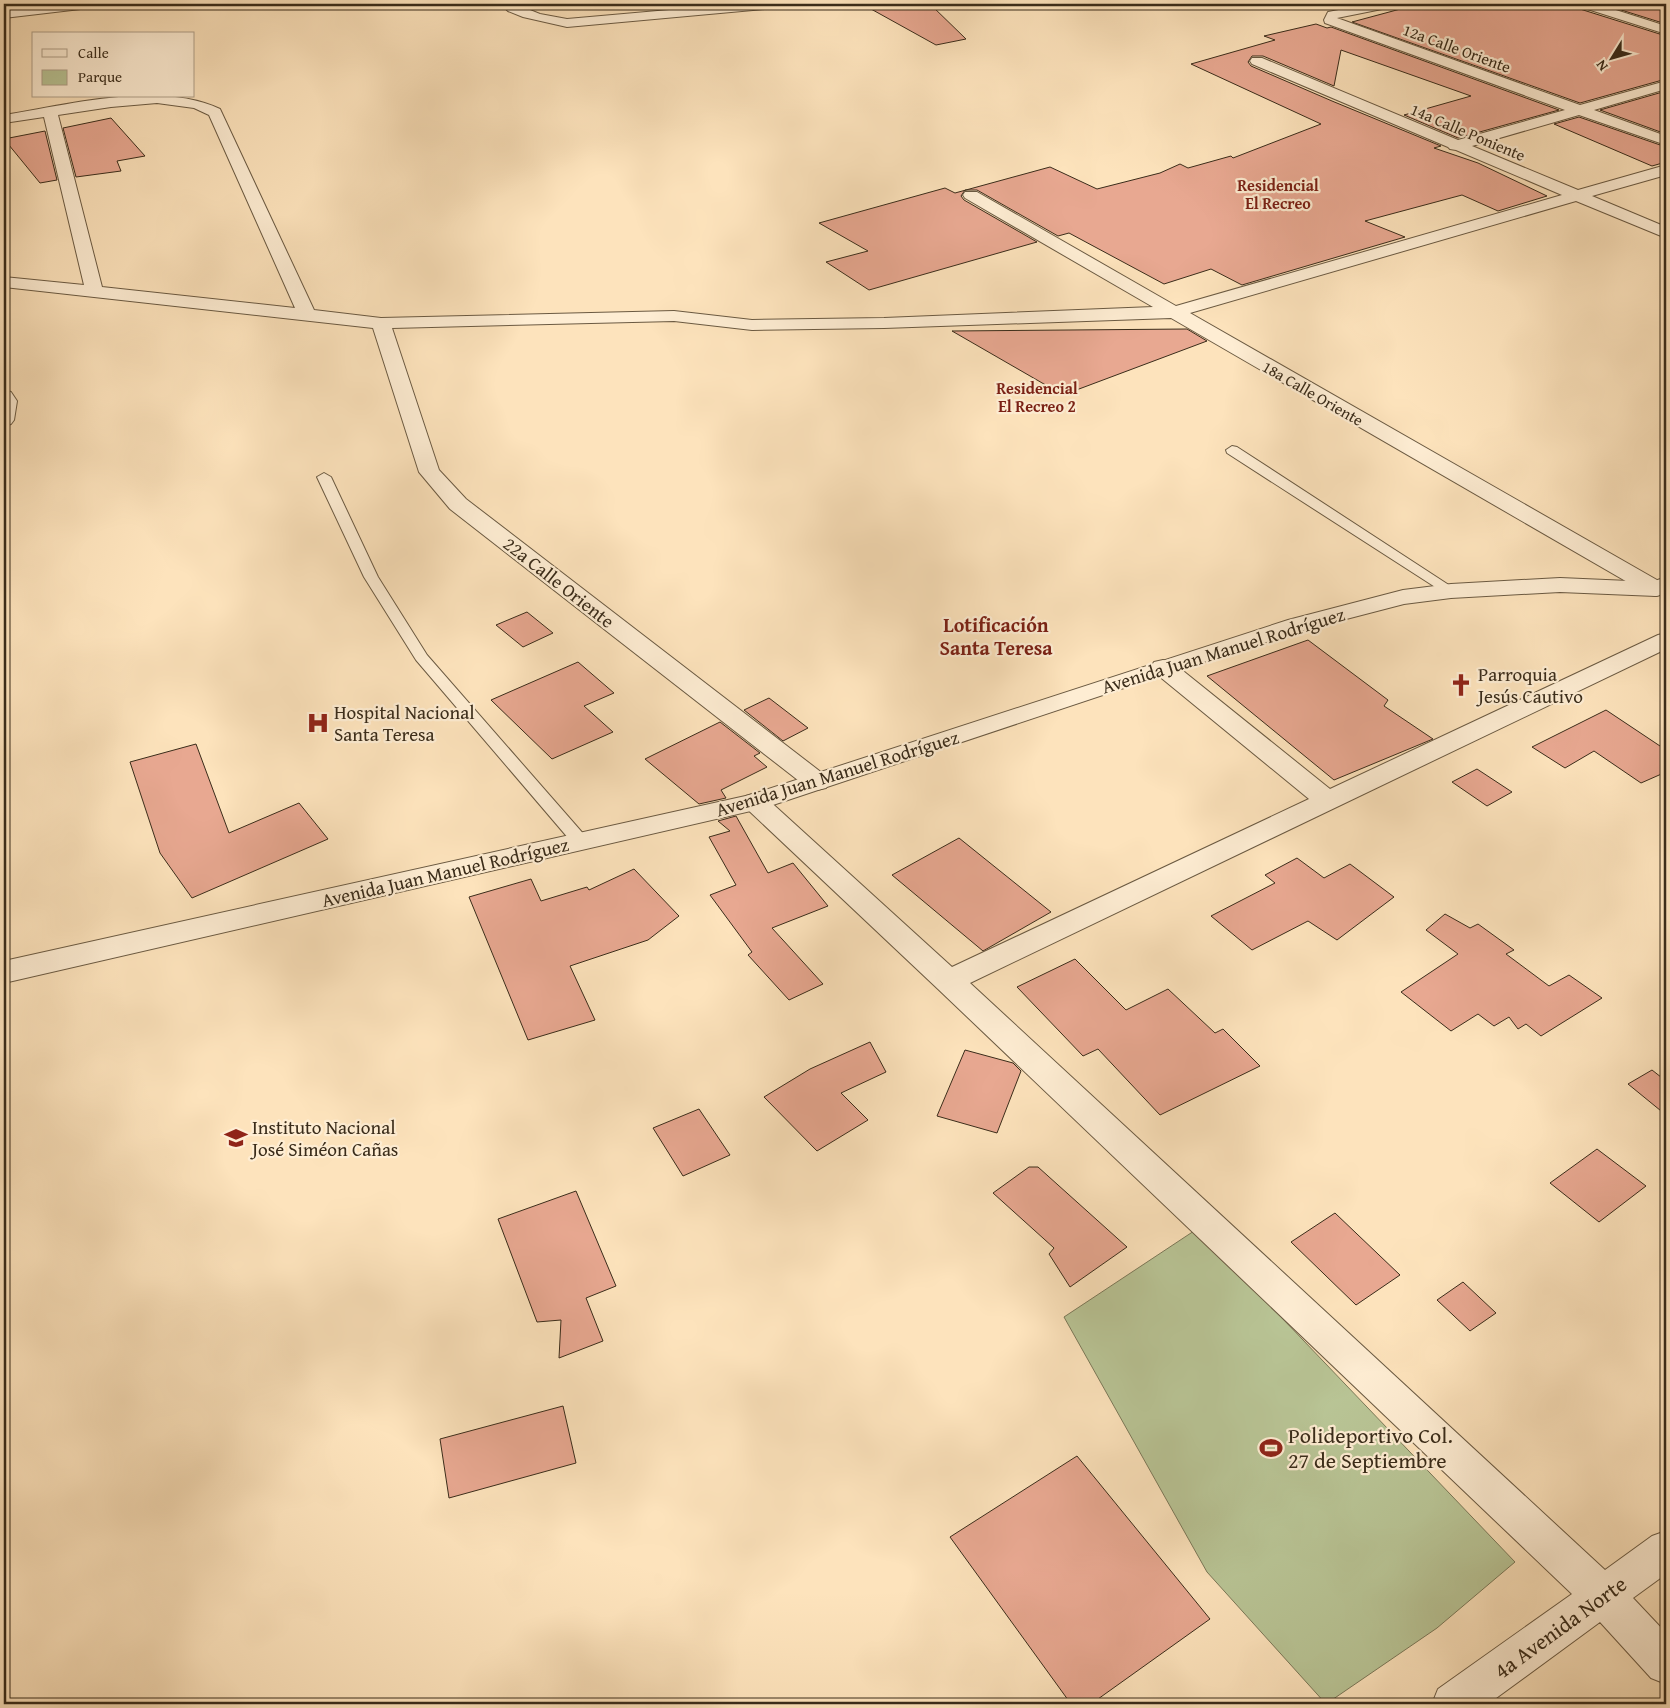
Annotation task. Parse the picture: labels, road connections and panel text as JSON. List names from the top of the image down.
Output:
{
  "streets": {
    "street": [
      "12a Calle Oriente",
      "14a Calle Poniente",
      "18a Calle Oriente",
      "22a Calle Oriente",
      "Avenida Juan Manuel Rodríguez",
      "4a Avenida Norte"
    ]
  },
  "crossings": [
    ["18a Calle Oriente", "Avenida Juan Manuel Rodríguez"],
    ["22a Calle Oriente", "Avenida Juan Manuel Rodríguez"]
  ],
  "districts": ["Residencial El Recreo", "Residencial El Recreo 2", "Lotificación Santa Teresa"],
  "places": {
    "church": ["Parroquia Jesús Cautivo"],
    "hospital": ["Hospital Nacional Santa Teresa"],
    "school or university": ["Instituto Nacional José Siméon Cañas"],
    "sports": ["Polideportivo Col. 27 de Septiembre"]
  },
  "legend": ["Calle", "Parque"],
  "north": "bottom left"
}
